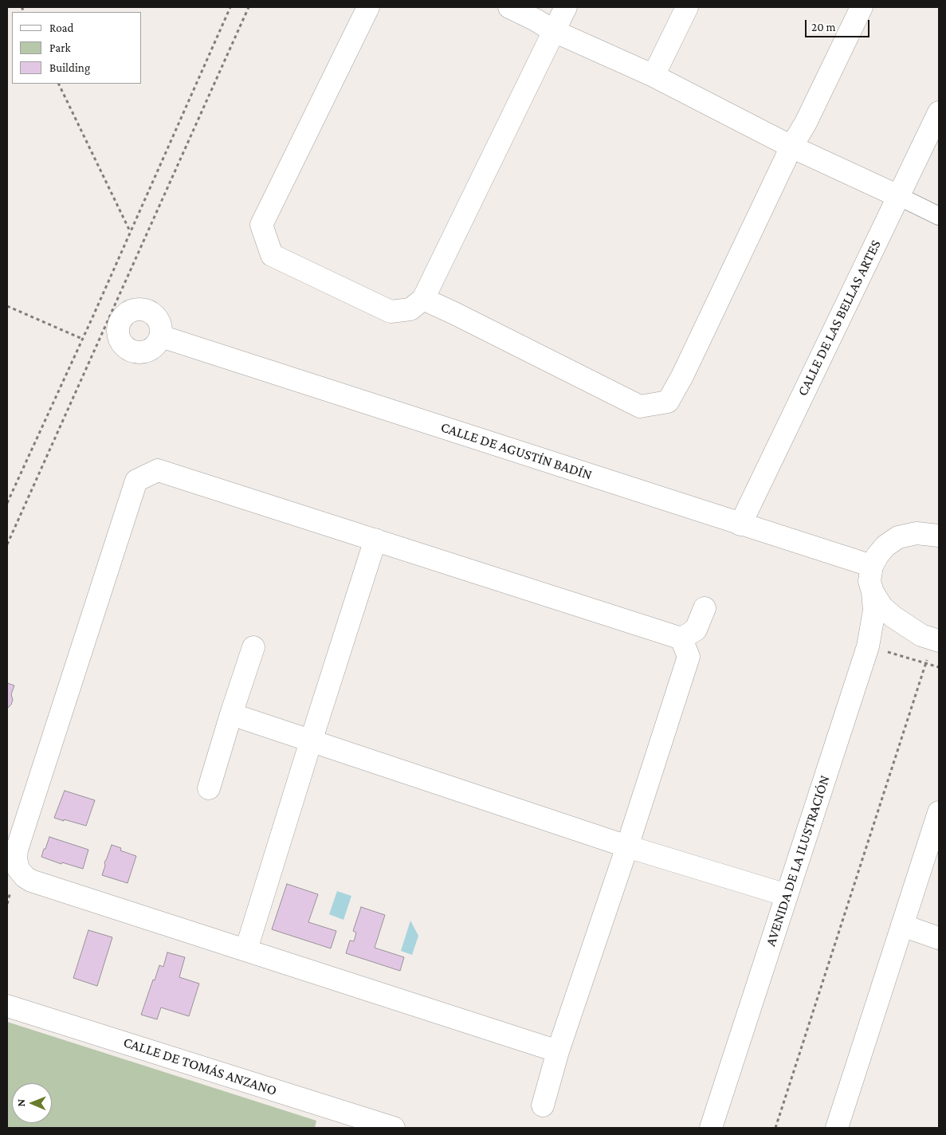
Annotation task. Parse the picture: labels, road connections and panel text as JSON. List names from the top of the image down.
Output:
{
  "streets": {
    "street": [
      "CALLE DE LAS BELLAS ARTES",
      "CALLE DE AGUSTÍN BADÍN",
      "AVENIDA DE LA ILUSTRACIÓN",
      "CALLE DE TOMÁS ANZANO"
    ]
  },
  "crossings": [
    ["CALLE DE LAS BELLAS ARTES", "CALLE DE AGUSTÍN BADÍN"],
    ["CALLE DE AGUSTÍN BADÍN", "AVENIDA DE LA ILUSTRACIÓN"]
  ],
  "legend": ["Road", "Park", "Building"],
  "scale_bar": "20 m",
  "north": "left"
}
